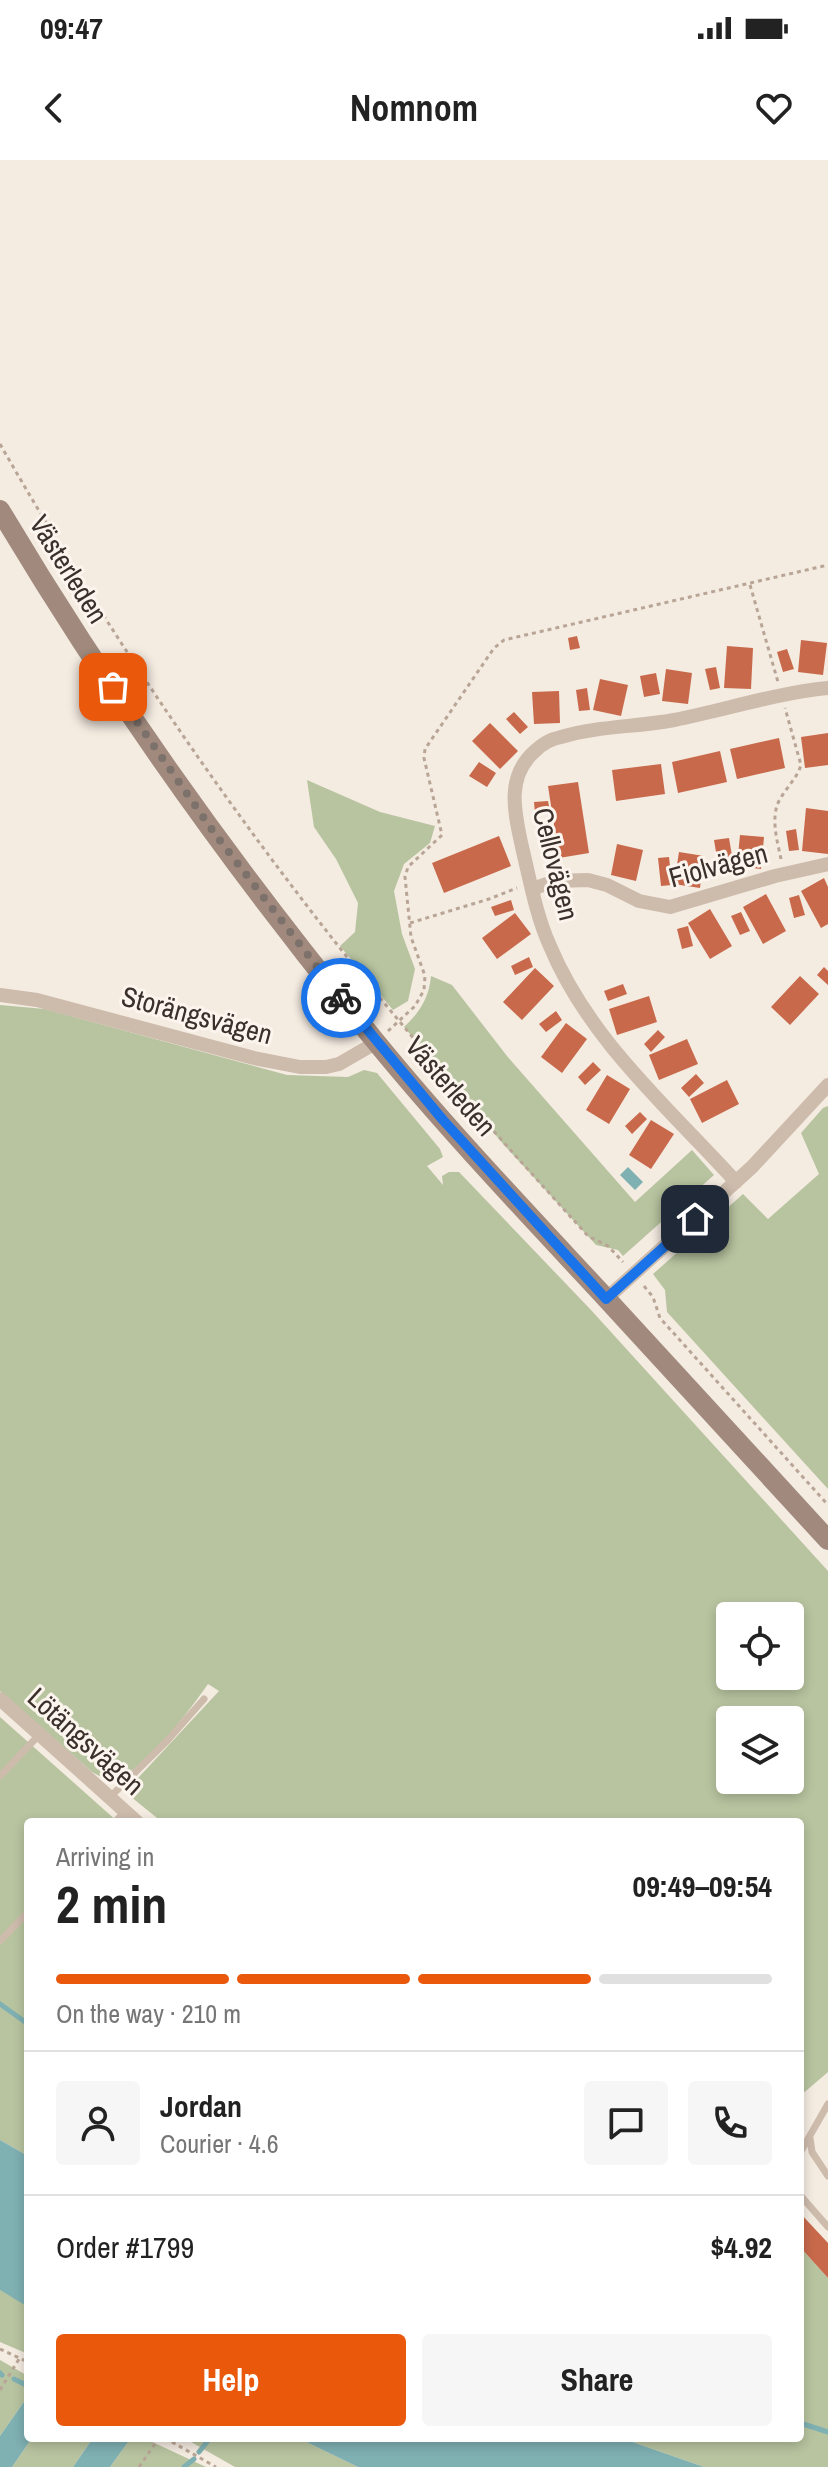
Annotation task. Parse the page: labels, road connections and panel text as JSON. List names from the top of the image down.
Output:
{
  "streets": {
    "main road": ["Västerleden"],
    "street": [
      "Cellovägen",
      "Fiolvägen",
      "Storängsvägen",
      "Lötängsvägen"
    ]
  },
  "crossings": [
    ["Västerleden", "Storängsvägen"],
    ["Cellovägen", "Fiolvägen"]
  ],
  "page": {
    "status": "09:47",
    "header": "Nomnom",
    "heading": ["2 min", "Arriving in", "09:49–09:54"],
    "panel": [
      "Jordan",
      "Courier · 4.6",
      "Order #1799",
      "$4.92"
    ],
    "bar": "On the way · 210 m",
    "buttons": ["Help", "Share"]
  }
}
